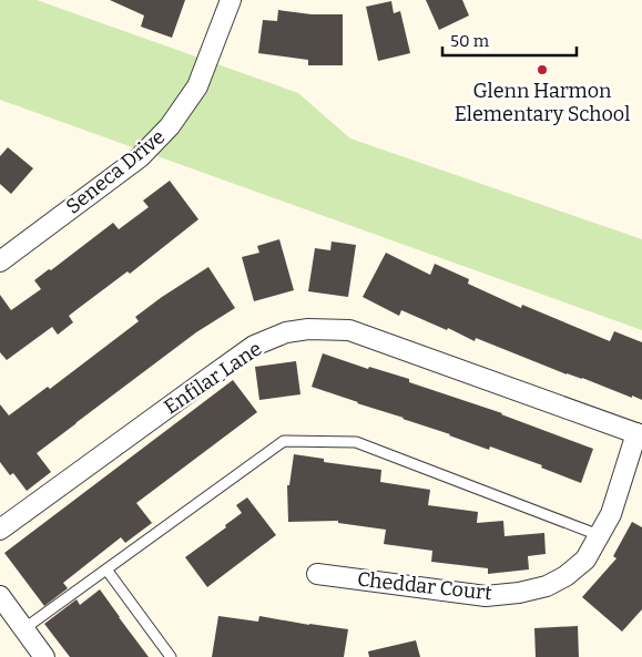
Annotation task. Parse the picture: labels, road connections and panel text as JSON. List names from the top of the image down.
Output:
{
  "streets": {
    "street": ["Seneca Drive", "Enfilar Lane", "Cheddar Court"]
  },
  "crossings": [
    ["Enfilar Lane", "Cheddar Court"]
  ],
  "places": ["Glenn Harmon Elementary School"],
  "scale_bar": "50 m"
}
